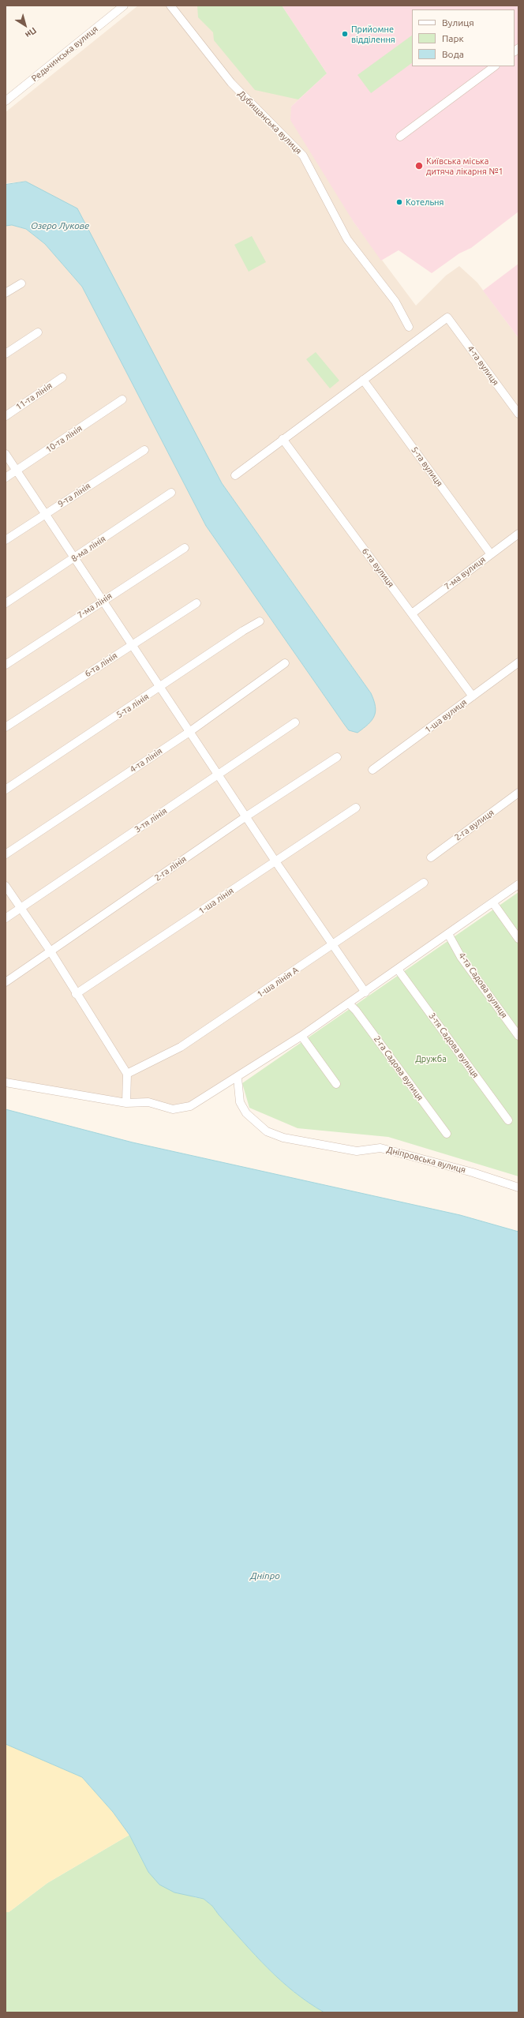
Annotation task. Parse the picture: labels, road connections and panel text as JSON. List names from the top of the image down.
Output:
{
  "streets": {
    "street": [
      "Редьчинська вулиця",
      "Дубищанська вулиця",
      "4-та вулиця",
      "11-та лінія",
      "10-та лінія",
      "5-та вулиця",
      "9-та лінія",
      "8-ма лінія",
      "6-та вулиця",
      "7-ма вулиця",
      "7-ма лінія",
      "6-та лінія",
      "5-та лінія",
      "1-ша вулиця",
      "4-та лінія",
      "3-тя лінія",
      "2-га вулиця",
      "2-га лінія",
      "1-ша лінія",
      "1-ша лінія А",
      "4-та Садова вулиця",
      "3-тя Садова вулиця",
      "2-га Садова вулиця",
      "Дніпровська вулиця"
    ]
  },
  "crossings": [
    ["4-та вулиця", "5-та вулиця"],
    ["5-та вулиця", "7-ма вулиця"],
    ["6-та вулиця", "7-ма вулиця"],
    ["6-та вулиця", "1-ша вулиця"]
  ],
  "water": ["Озеро Лукове", "Дніпро"],
  "parks": ["Дружба"],
  "places": ["Прийомне відділення", "Київська міська дитяча лікарня №1", "Котельня"],
  "legend": ["Вулиця", "Парк", "Вода"],
  "north": "bottom right"
}
